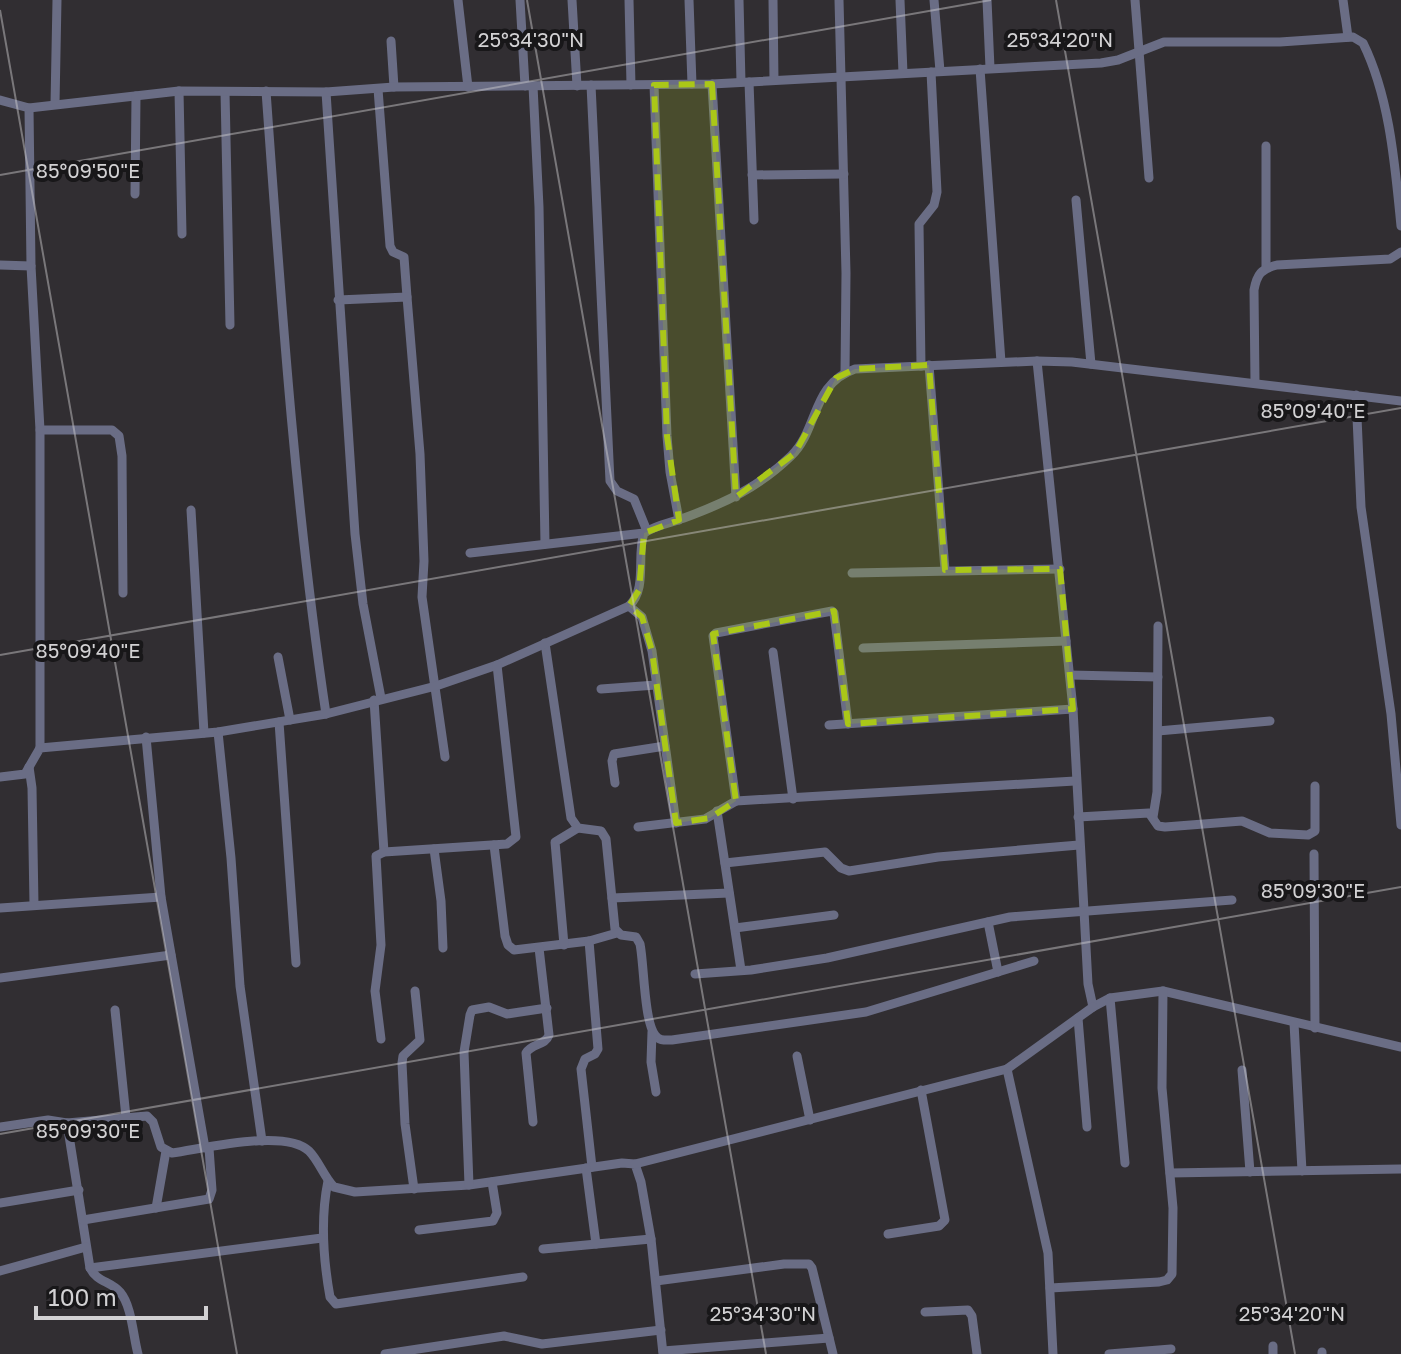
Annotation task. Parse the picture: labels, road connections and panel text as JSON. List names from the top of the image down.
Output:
{
  "scale_bar": "100 m",
  "coordinates": [
    "25°34'30\"N",
    "25°34'20\"N",
    "85°09'50\"E",
    "85°09'40\"E",
    "85°09'30\"E"
  ]
}
